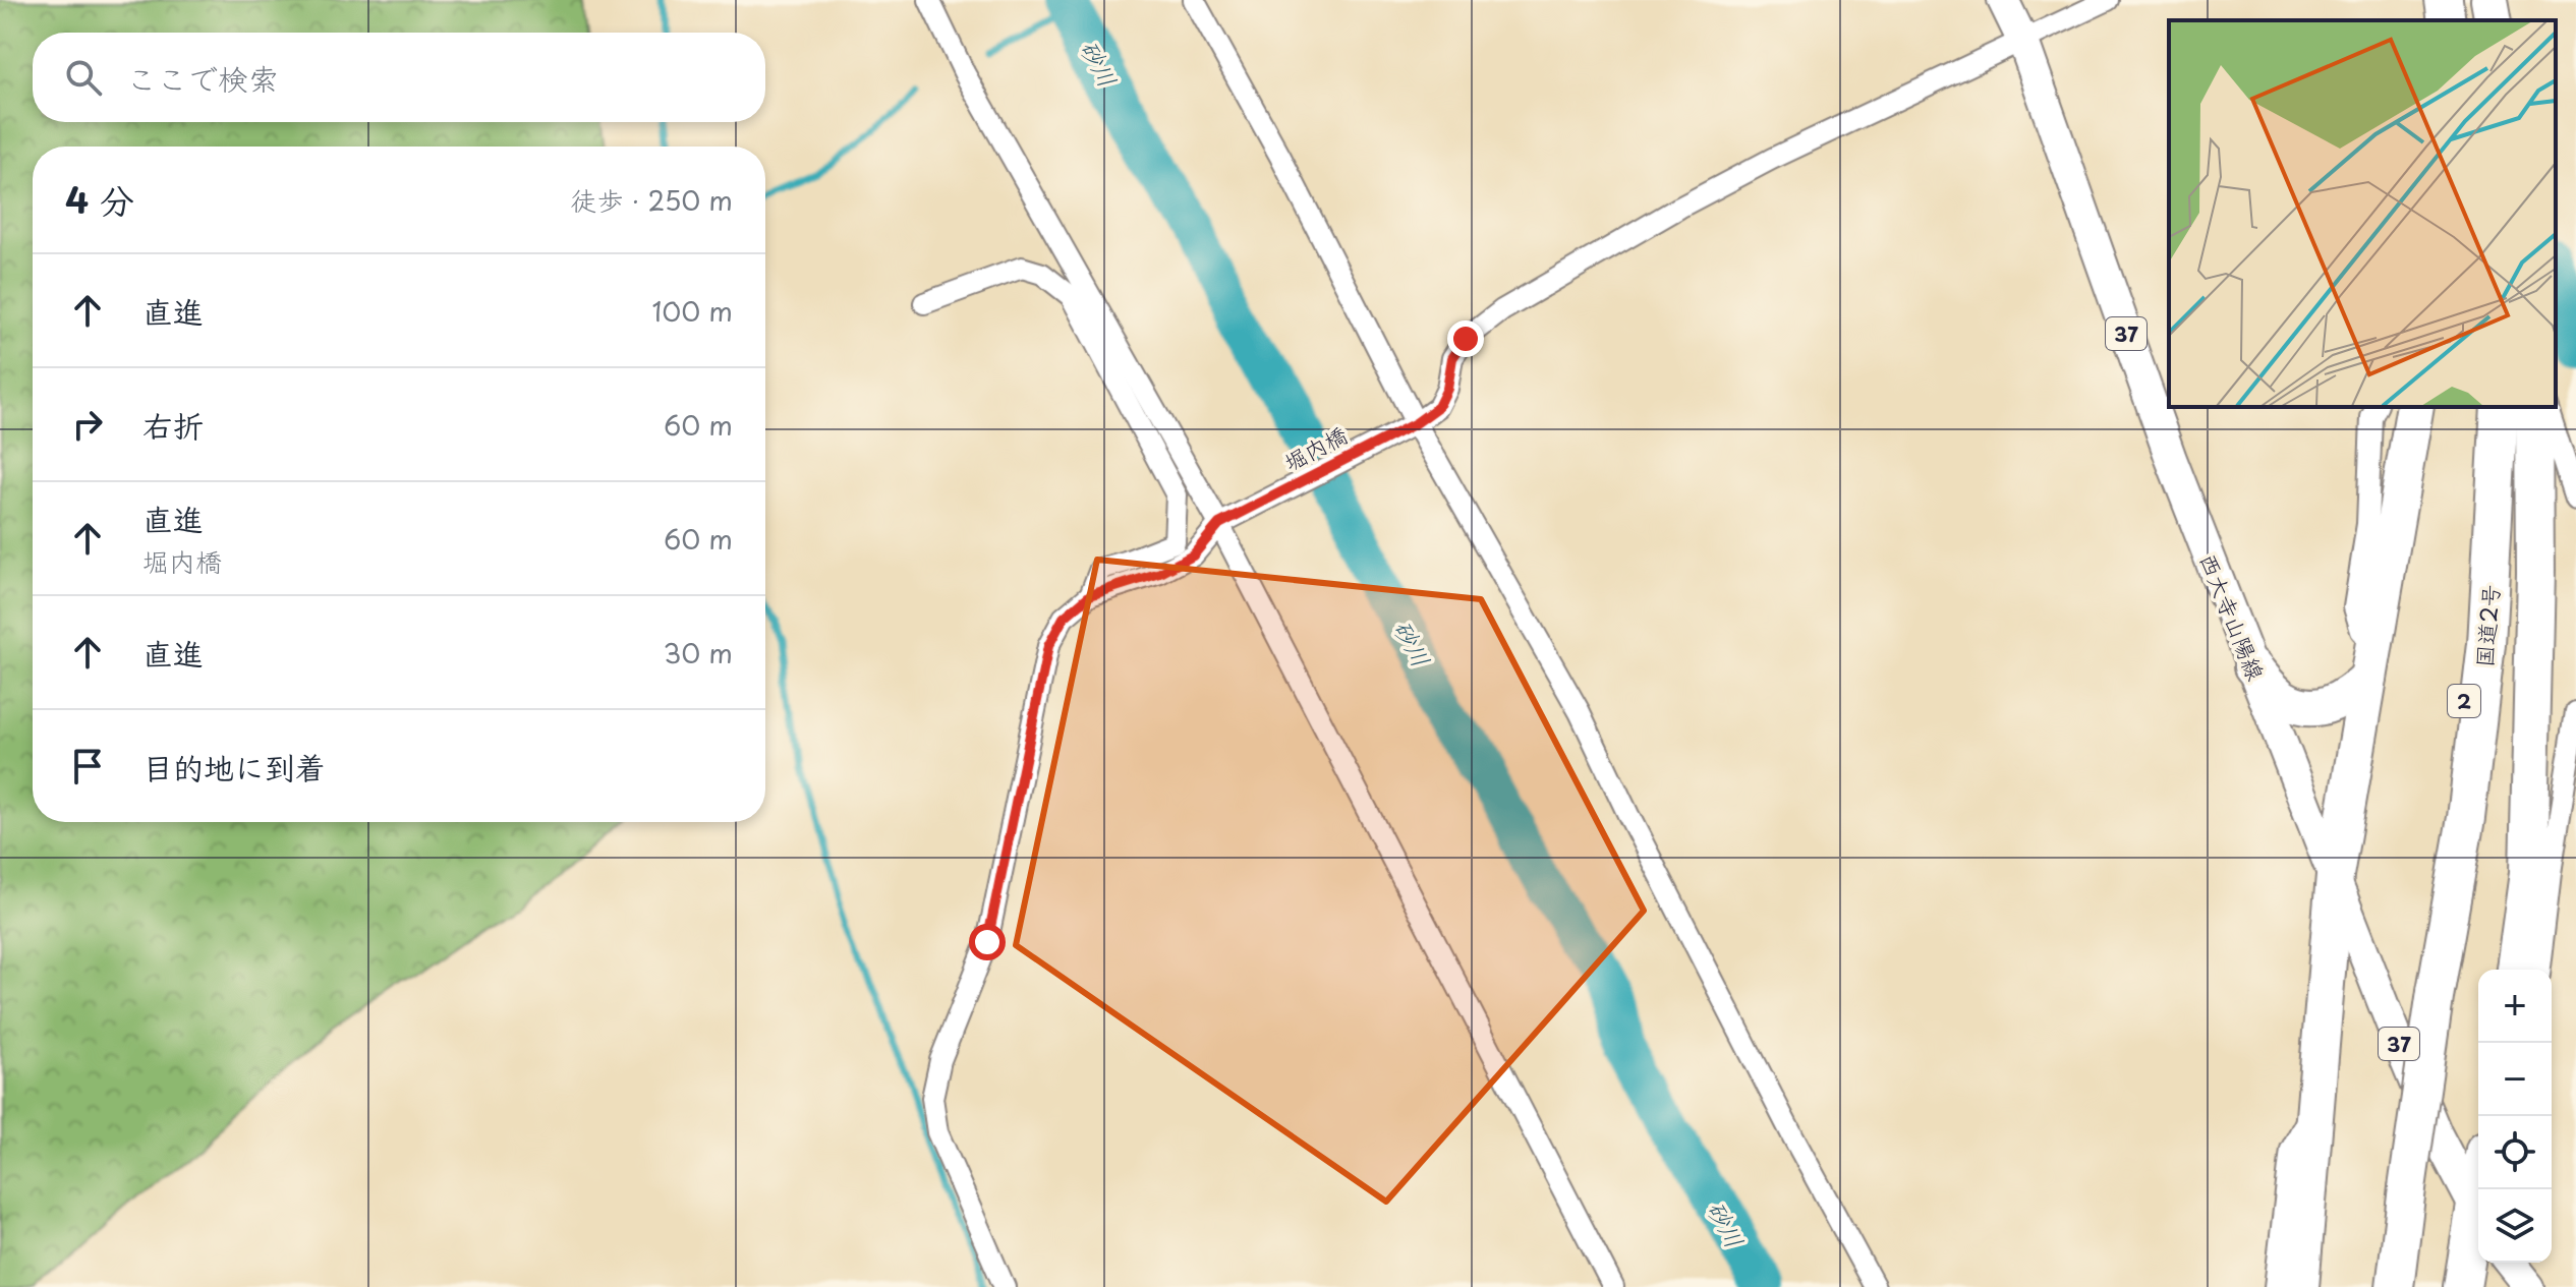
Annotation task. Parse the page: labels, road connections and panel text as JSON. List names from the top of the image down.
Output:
{
  "streets": {
    "highway": ["国道2号", "2"],
    "main road": ["37", "西大寺山陽線"],
    "street": ["堀内橋"]
  },
  "crossings": [
    ["堀内橋", "西大寺山陽線"]
  ],
  "water": ["砂川"],
  "page": {
    "search": "ここで検索",
    "heading": ["4 分", "徒歩 · 250 m"],
    "list": [
      ["直進", "100 m"],
      ["右折", "60 m"],
      ["直進", "堀内橋", "60 m"],
      ["直進", "30 m"],
      "目的地に到着"
    ],
    "map_buttons": ["+", "−"]
  }
}
